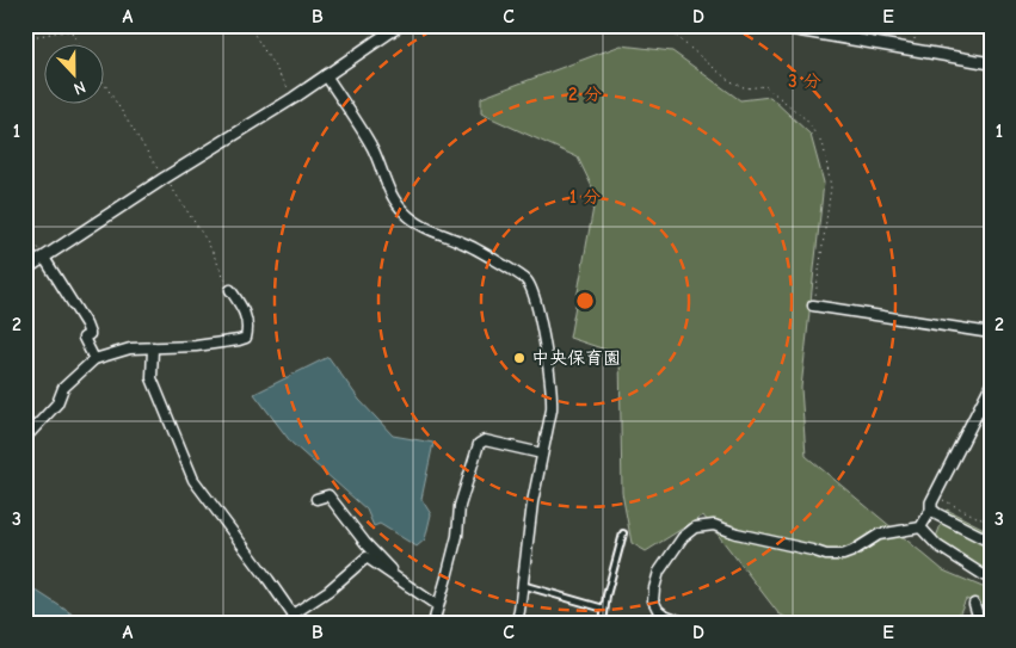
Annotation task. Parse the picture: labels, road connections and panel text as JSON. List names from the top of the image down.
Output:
{
  "places": ["中央保育園"],
  "north": "bottom",
  "grid": {
    "columns": [
      "A",
      "B",
      "C",
      "D",
      "E"
    ],
    "rows": ["1", "2", "3"]
  },
  "rings": ["3 分", "2 分", "1 分"]
}
